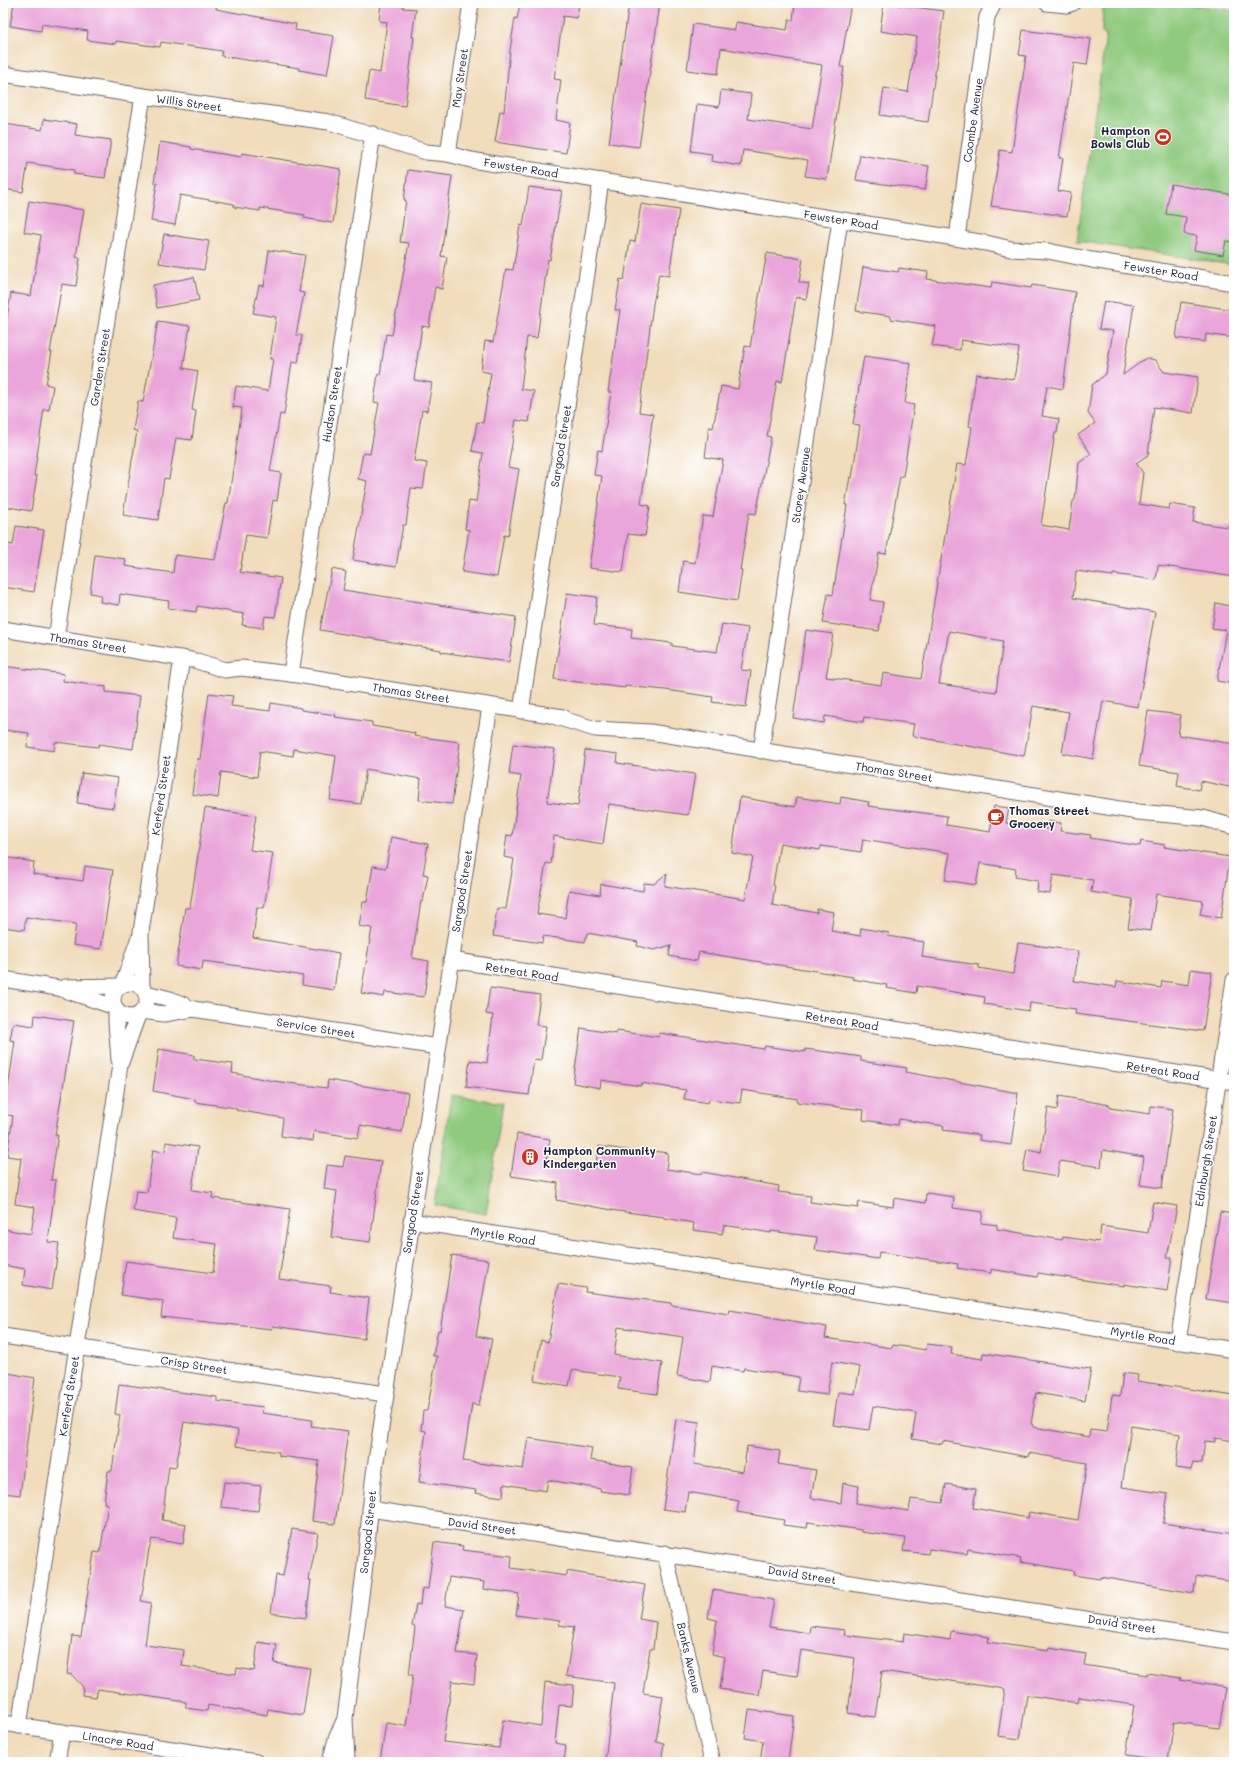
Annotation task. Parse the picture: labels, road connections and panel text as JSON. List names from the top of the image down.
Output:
{
  "streets": {
    "street": [
      "May Street",
      "Willis Street",
      "Coombe Avenue",
      "Fewster Road",
      "Garden Street",
      "Hudson Street",
      "Sargood Street",
      "Storey Avenue",
      "Thomas Street",
      "Kerferd Street",
      "Retreat Road",
      "Service Street",
      "Edinburgh Street",
      "Myrtle Road",
      "Crisp Street",
      "David Street",
      "Banks Avenue",
      "Linacre Road"
    ]
  },
  "crossings": [
    ["May Street", "Willis Street"],
    ["May Street", "Fewster Road"],
    ["Willis Street", "Fewster Road"],
    ["Willis Street", "Garden Street"],
    ["Willis Street", "Hudson Street"],
    ["Coombe Avenue", "Fewster Road"],
    ["Fewster Road", "Sargood Street"],
    ["Fewster Road", "Storey Avenue"],
    ["Garden Street", "Thomas Street"],
    ["Hudson Street", "Thomas Street"],
    ["Sargood Street", "Thomas Street"],
    ["Sargood Street", "Retreat Road"],
    ["Sargood Street", "Service Street"],
    ["Sargood Street", "Myrtle Road"],
    ["Sargood Street", "Crisp Street"],
    ["Sargood Street", "David Street"],
    ["Storey Avenue", "Thomas Street"],
    ["Thomas Street", "Kerferd Street"],
    ["Kerferd Street", "Service Street"],
    ["Kerferd Street", "Crisp Street"],
    ["Kerferd Street", "Linacre Road"],
    ["Retreat Road", "Edinburgh Street"],
    ["Edinburgh Street", "Myrtle Road"],
    ["David Street", "Banks Avenue"]
  ],
  "places": {
    "sports": ["Hampton Bowls Club"],
    "cafe": ["Thomas Street Grocery"],
    "building": ["Hampton Community Kindergarten"]
  }
}
